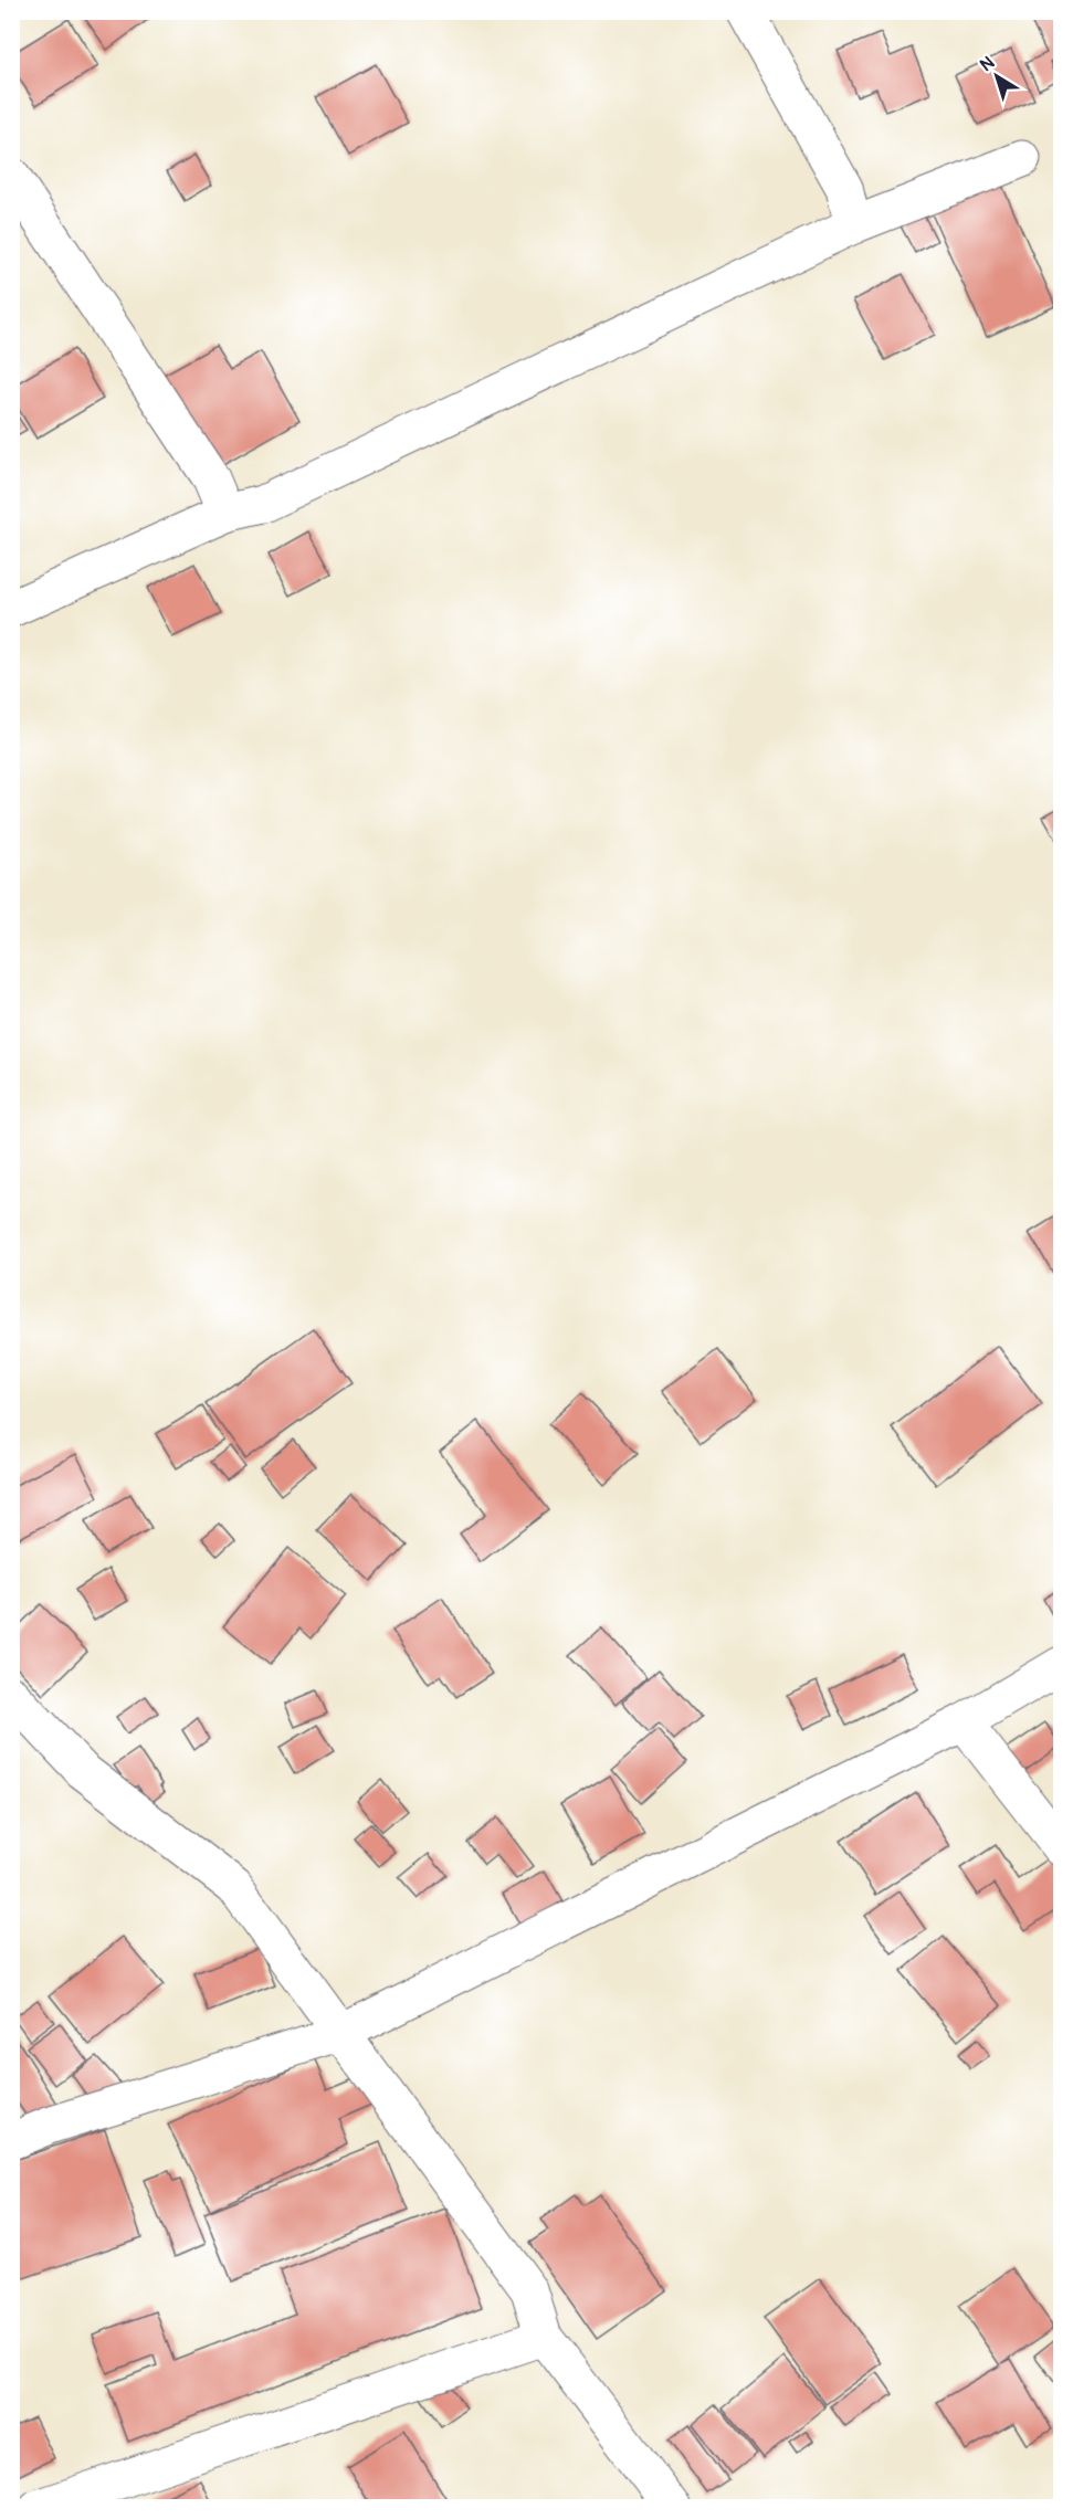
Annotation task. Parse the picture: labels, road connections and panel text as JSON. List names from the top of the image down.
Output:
{
  "north": "top left"
}
